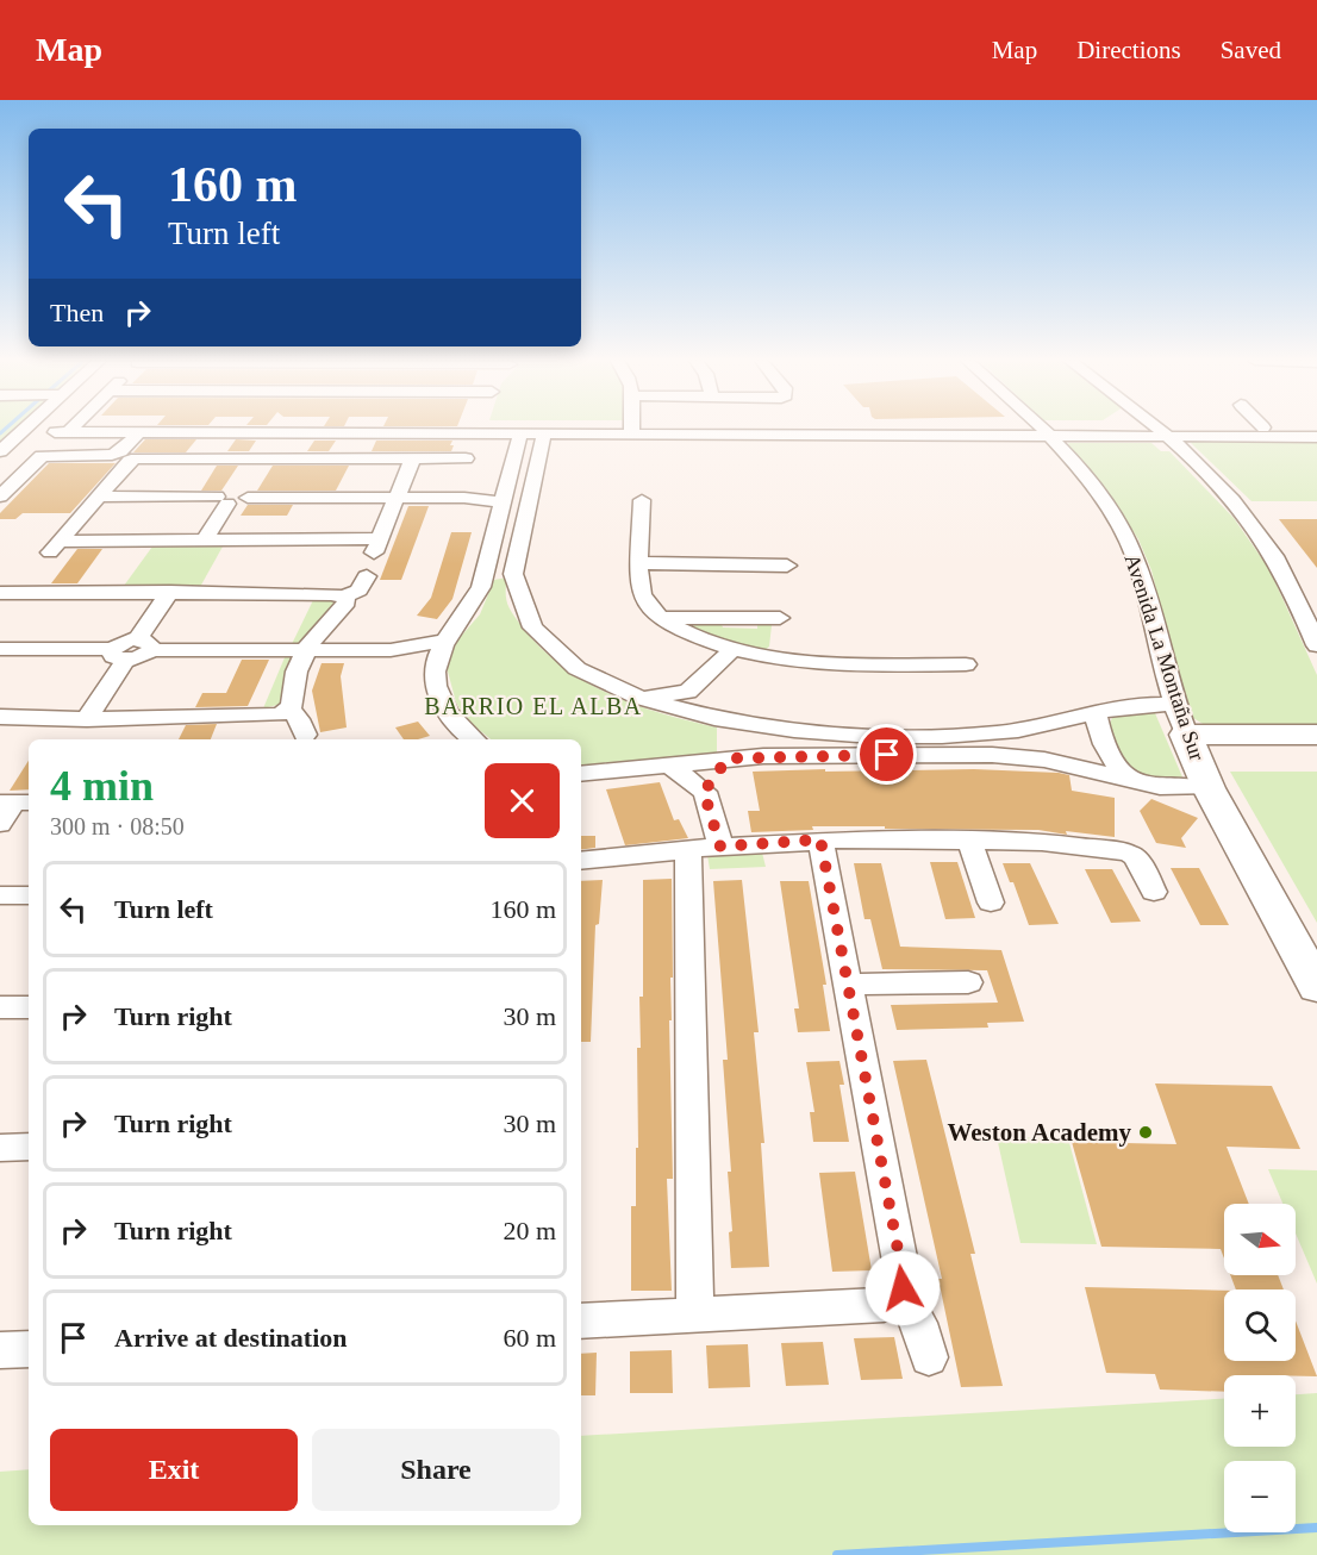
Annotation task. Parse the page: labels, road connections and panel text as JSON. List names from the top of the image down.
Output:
{
  "streets": {
    "street": ["Avenida La Montaña Sur"]
  },
  "districts": ["BARRIO EL ALBA"],
  "places": ["Weston Academy"],
  "north": "right",
  "page": {
    "header": "Map",
    "nav": ["Map", "Directions", "Saved"],
    "turn": ["160 m", "Turn left"],
    "then": "Then",
    "heading": ["4 min", "300 m · 08:50"],
    "list": [
      {
        "name": "Turn left",
        "value": "160 m"
      },
      {
        "name": "Turn right",
        "value": "30 m"
      },
      {
        "name": "Turn right",
        "value": "30 m"
      },
      {
        "name": "Turn right",
        "value": "20 m"
      },
      {
        "name": "Arrive at destination",
        "value": "60 m"
      }
    ],
    "map_buttons": ["+", "−"],
    "buttons": ["Exit", "Share"]
  }
}
